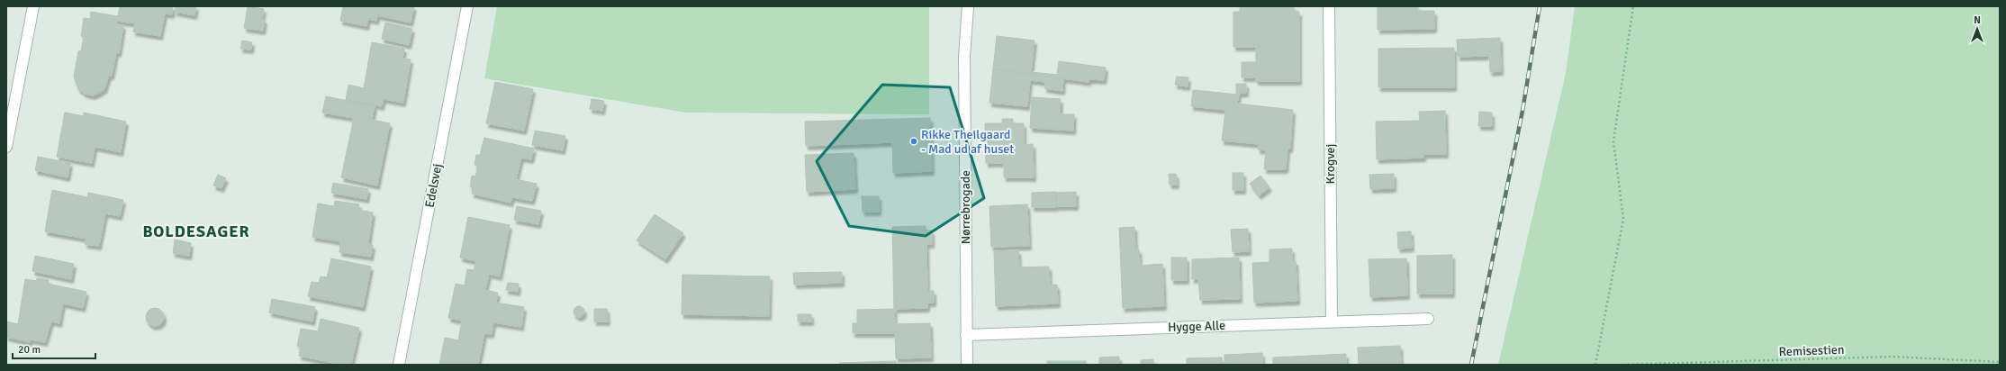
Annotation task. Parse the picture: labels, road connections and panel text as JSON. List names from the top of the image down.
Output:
{
  "streets": {
    "street": [
      "Krogvej",
      "Edelsvej",
      "Nørrebrogade",
      "Hygge Alle"
    ],
    "path": ["Remisestien"]
  },
  "crossings": [
    ["Krogvej", "Hygge Alle"],
    ["Nørrebrogade", "Hygge Alle"]
  ],
  "districts": ["BOLDESAGER"],
  "places": ["Rikke Theilgaard - Mad ud af huset"],
  "scale_bar": "20 m",
  "north": "top"
}
